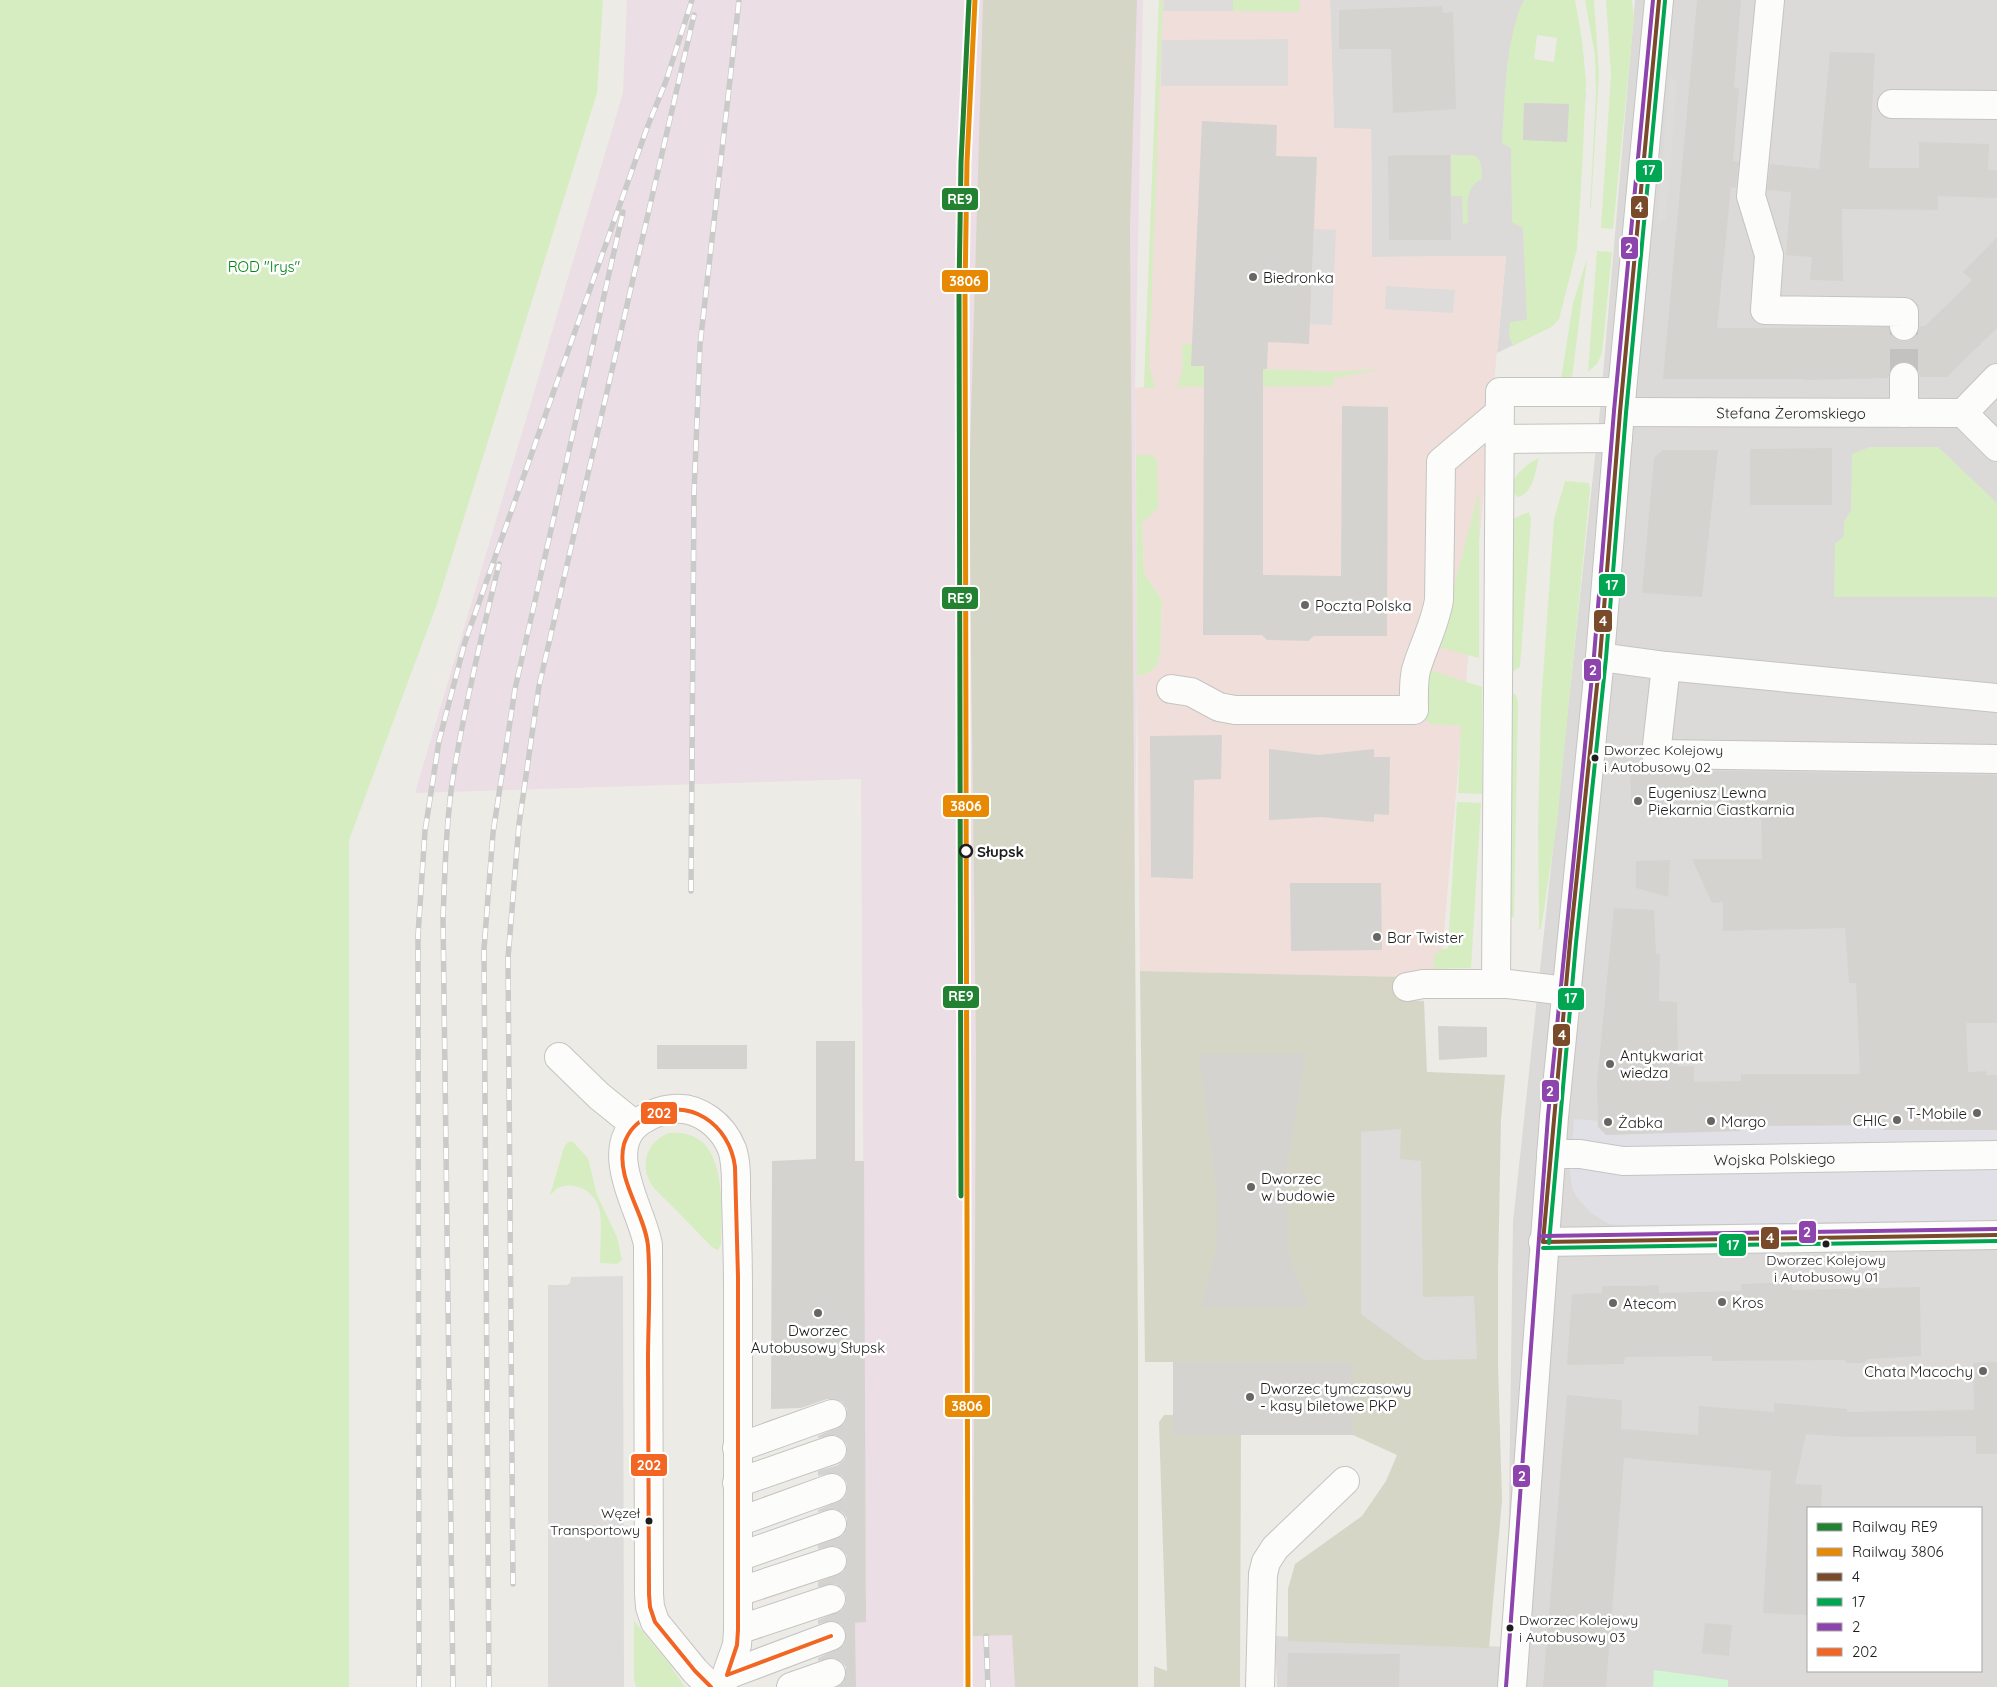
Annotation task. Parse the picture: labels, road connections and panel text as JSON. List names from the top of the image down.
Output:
{
  "streets": {
    "street": ["Stefana Żeromskiego", "Wojska Polskiego"]
  },
  "parks": ["ROD \"Irys\""],
  "places": [
    "Biedronka",
    "Poczta Polska",
    "Dworzec Kolejowy i Autobusowy 02",
    "Eugeniusz Lewna Piekarnia Ciastkarnia",
    "Słupsk",
    "Bar Twister",
    "Antykwariat wiedza",
    "T-Mobile",
    "CHIC",
    "Margo",
    "Żabka",
    "Dworzec w budowie",
    "Dworzec Kolejowy i Autobusowy 01",
    "Kros",
    "Atecom",
    "Dworzec Autobusowy Słupsk",
    "Chata Macochy",
    "Dworzec tymczasowy - kasy biletowe PKP",
    "Węzeł Transportowy",
    "Dworzec Kolejowy i Autobusowy 03"
  ],
  "lines": [
    "rail line RE9",
    "rail line 3806",
    "transit line 4",
    "transit line 2",
    "transit line 17",
    "transit line 202"
  ],
  "legend": [
    "Railway RE9",
    "Railway 3806",
    "4",
    "17",
    "2",
    "202"
  ]
}
